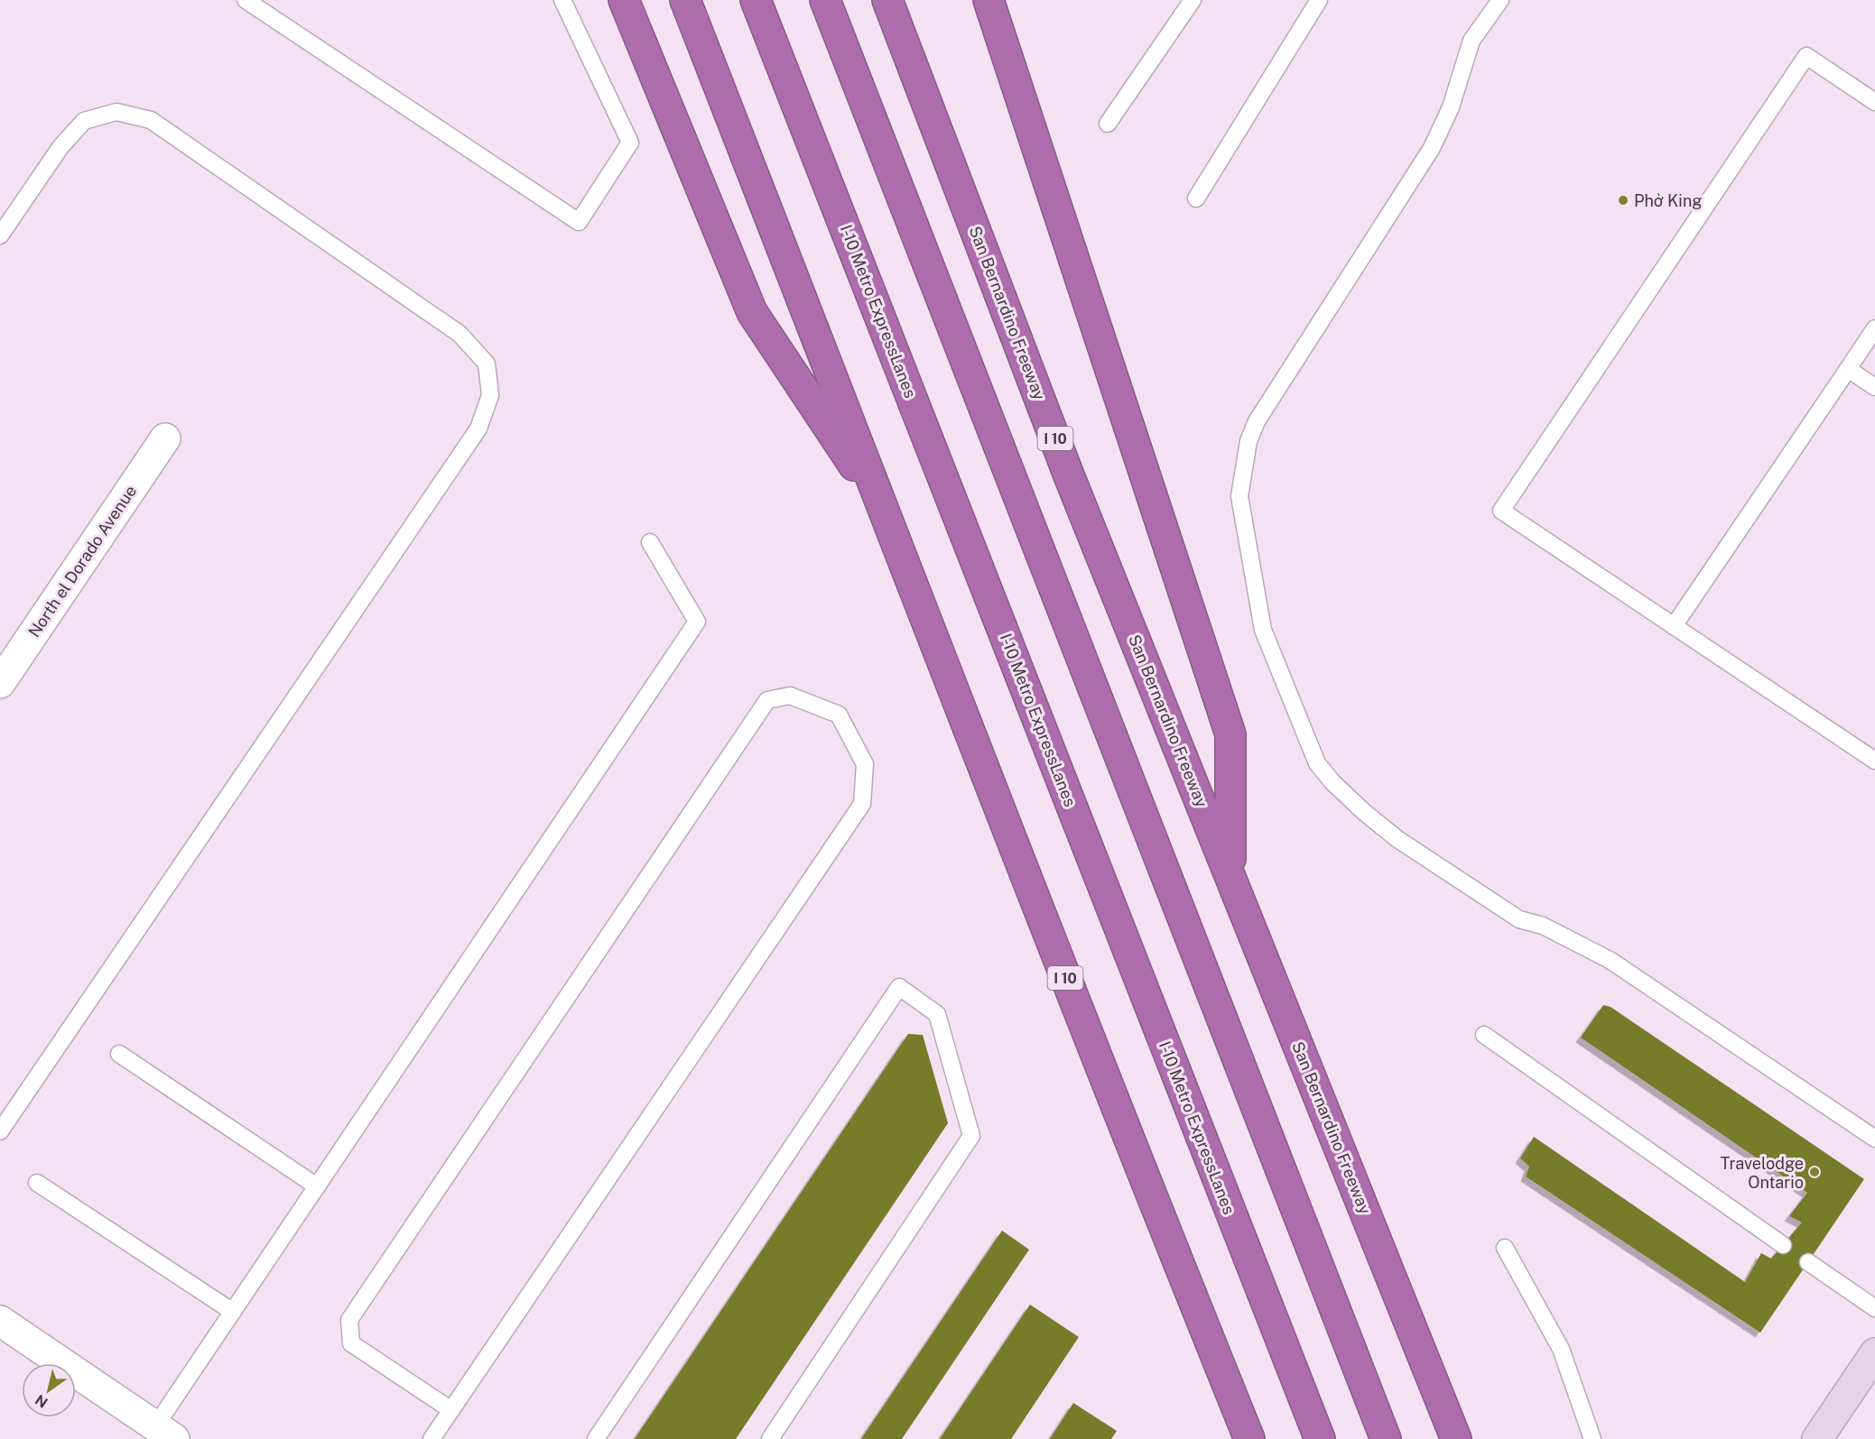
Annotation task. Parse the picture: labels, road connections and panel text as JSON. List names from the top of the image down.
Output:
{
  "streets": {
    "highway": ["I-10 Metro ExpressLanes", "San Bernardino Freeway", "I 10"],
    "street": ["North el Dorado Avenue"]
  },
  "places": ["Phở King", "Travelodge Ontario"],
  "north": "bottom left"
}
